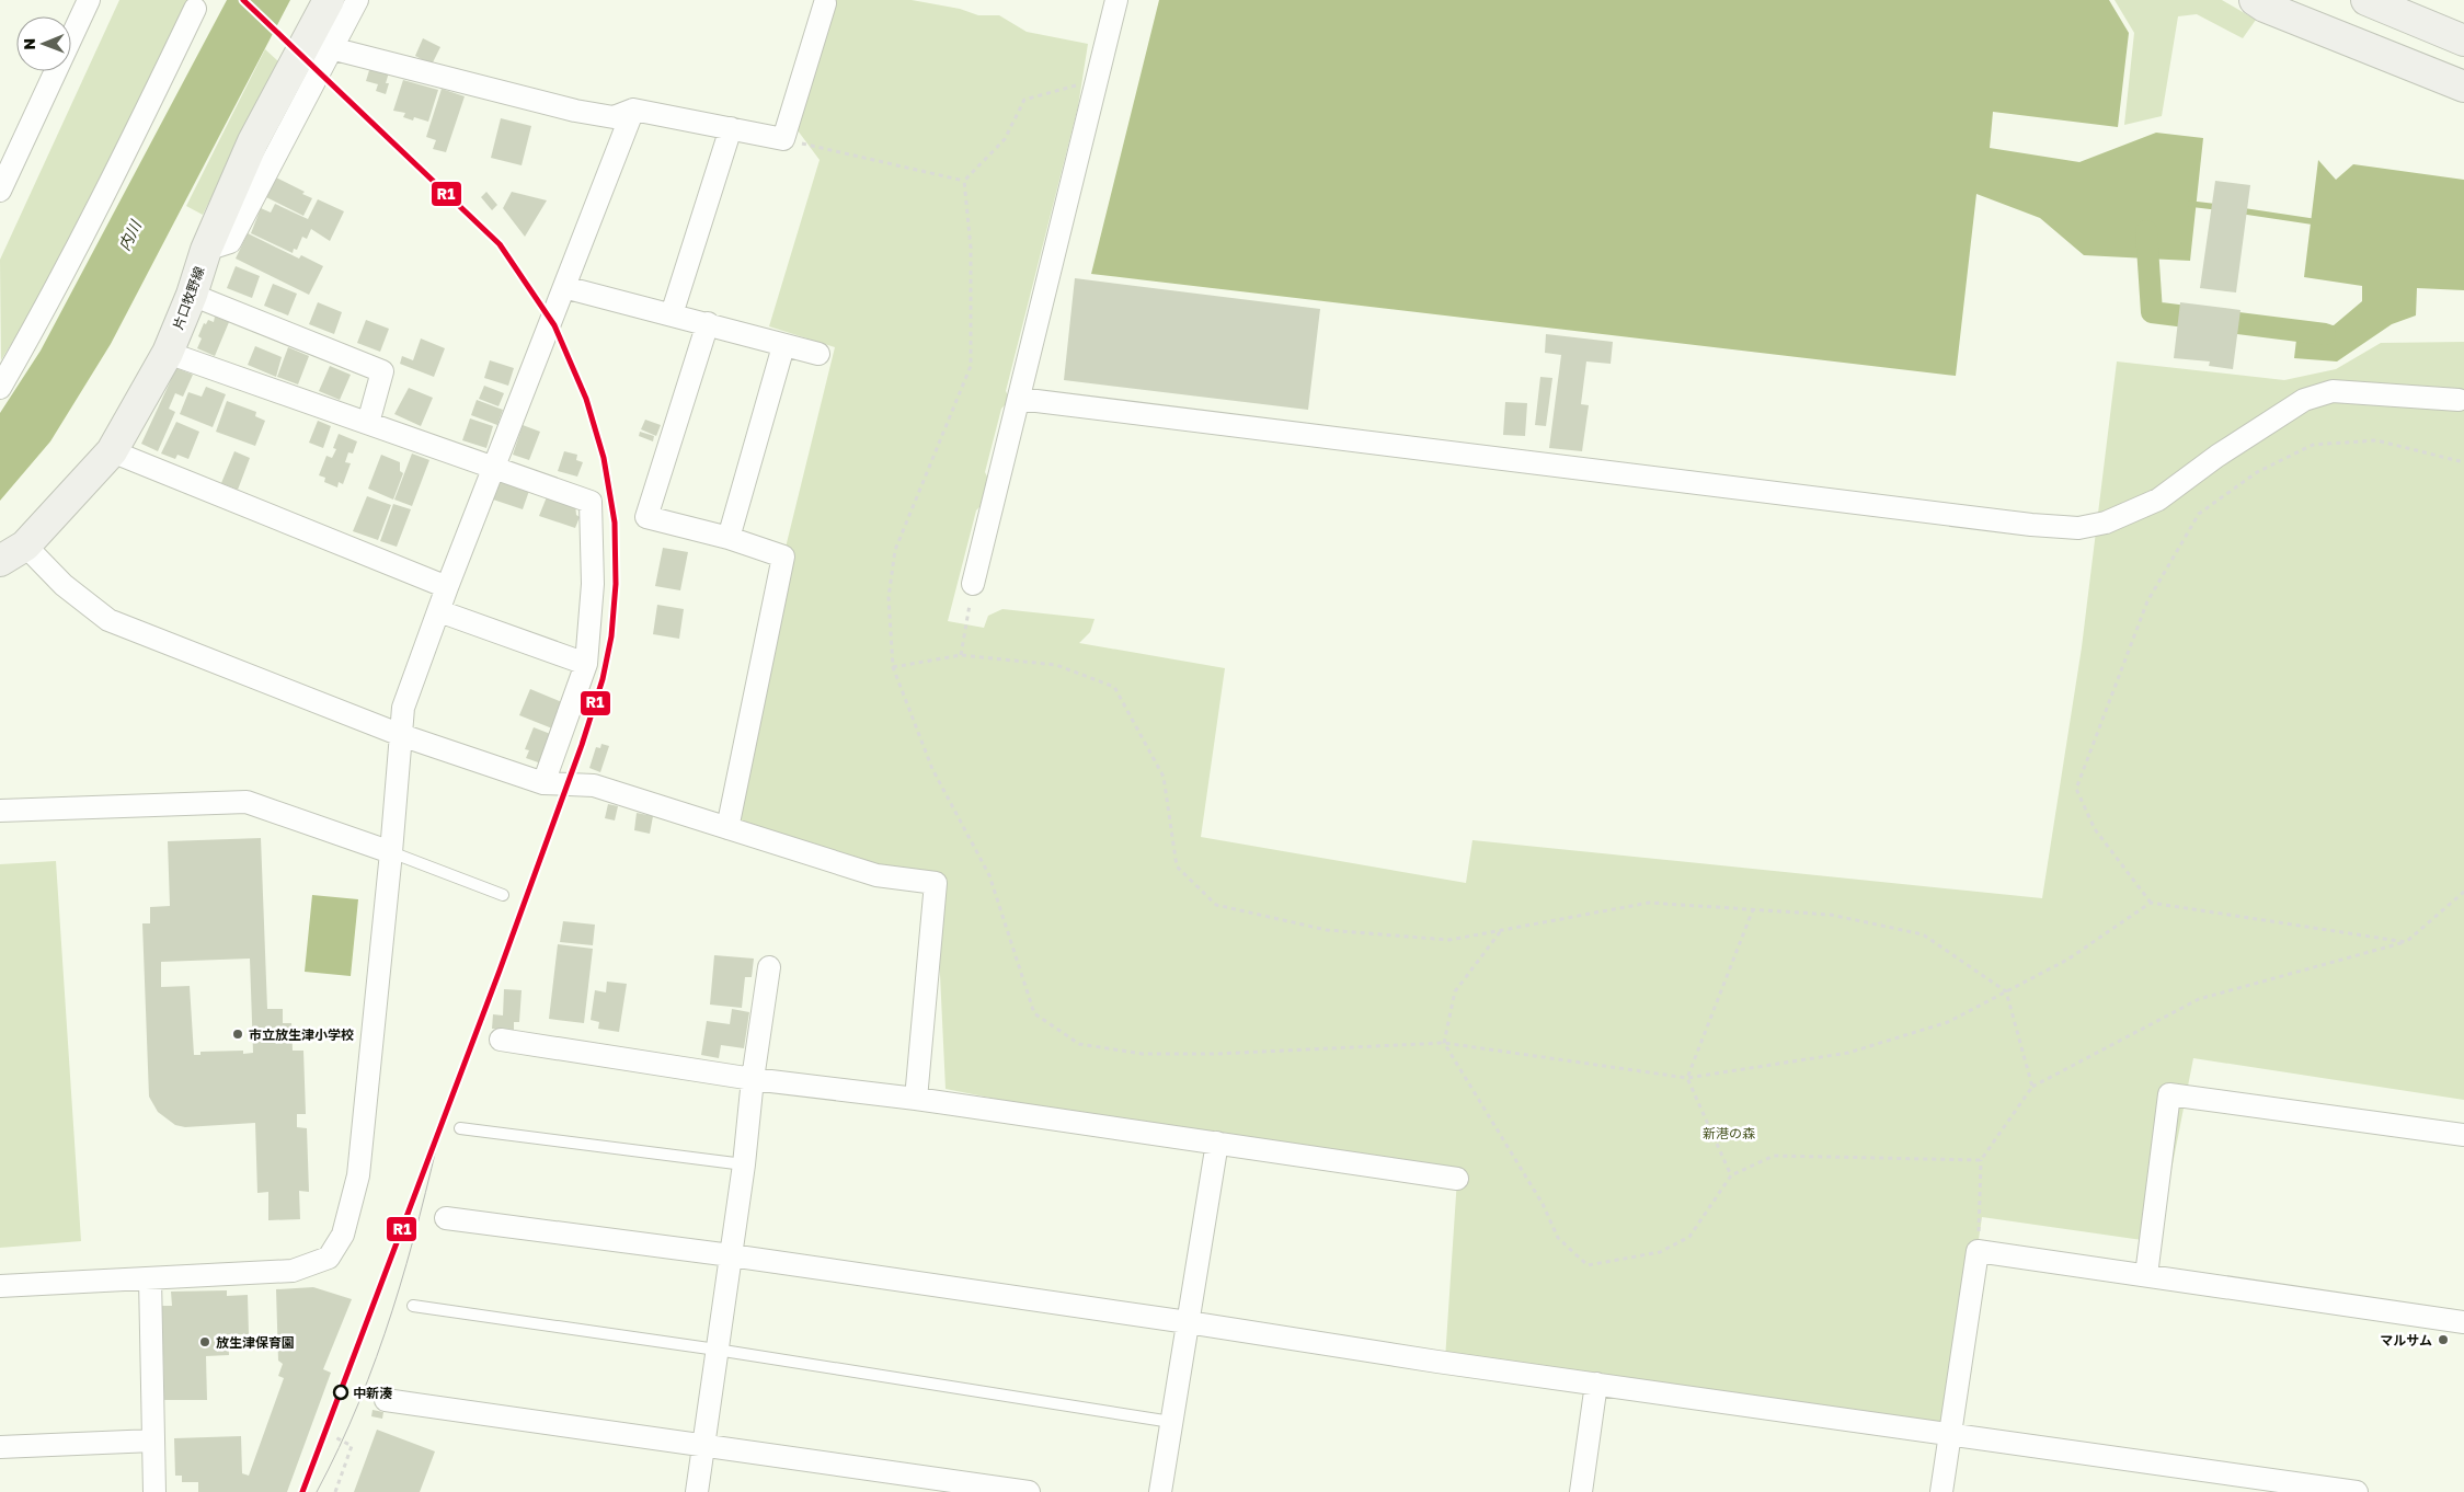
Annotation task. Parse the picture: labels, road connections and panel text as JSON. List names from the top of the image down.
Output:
{
  "streets": {
    "main road": ["片口牧野線"]
  },
  "water": ["内川"],
  "parks": ["新港の森"],
  "places": [
    "市立放生津小学校",
    "マルサム",
    "放生津保育園",
    "中新湊"
  ],
  "lines": ["transit line R1"],
  "north": "left"
}
